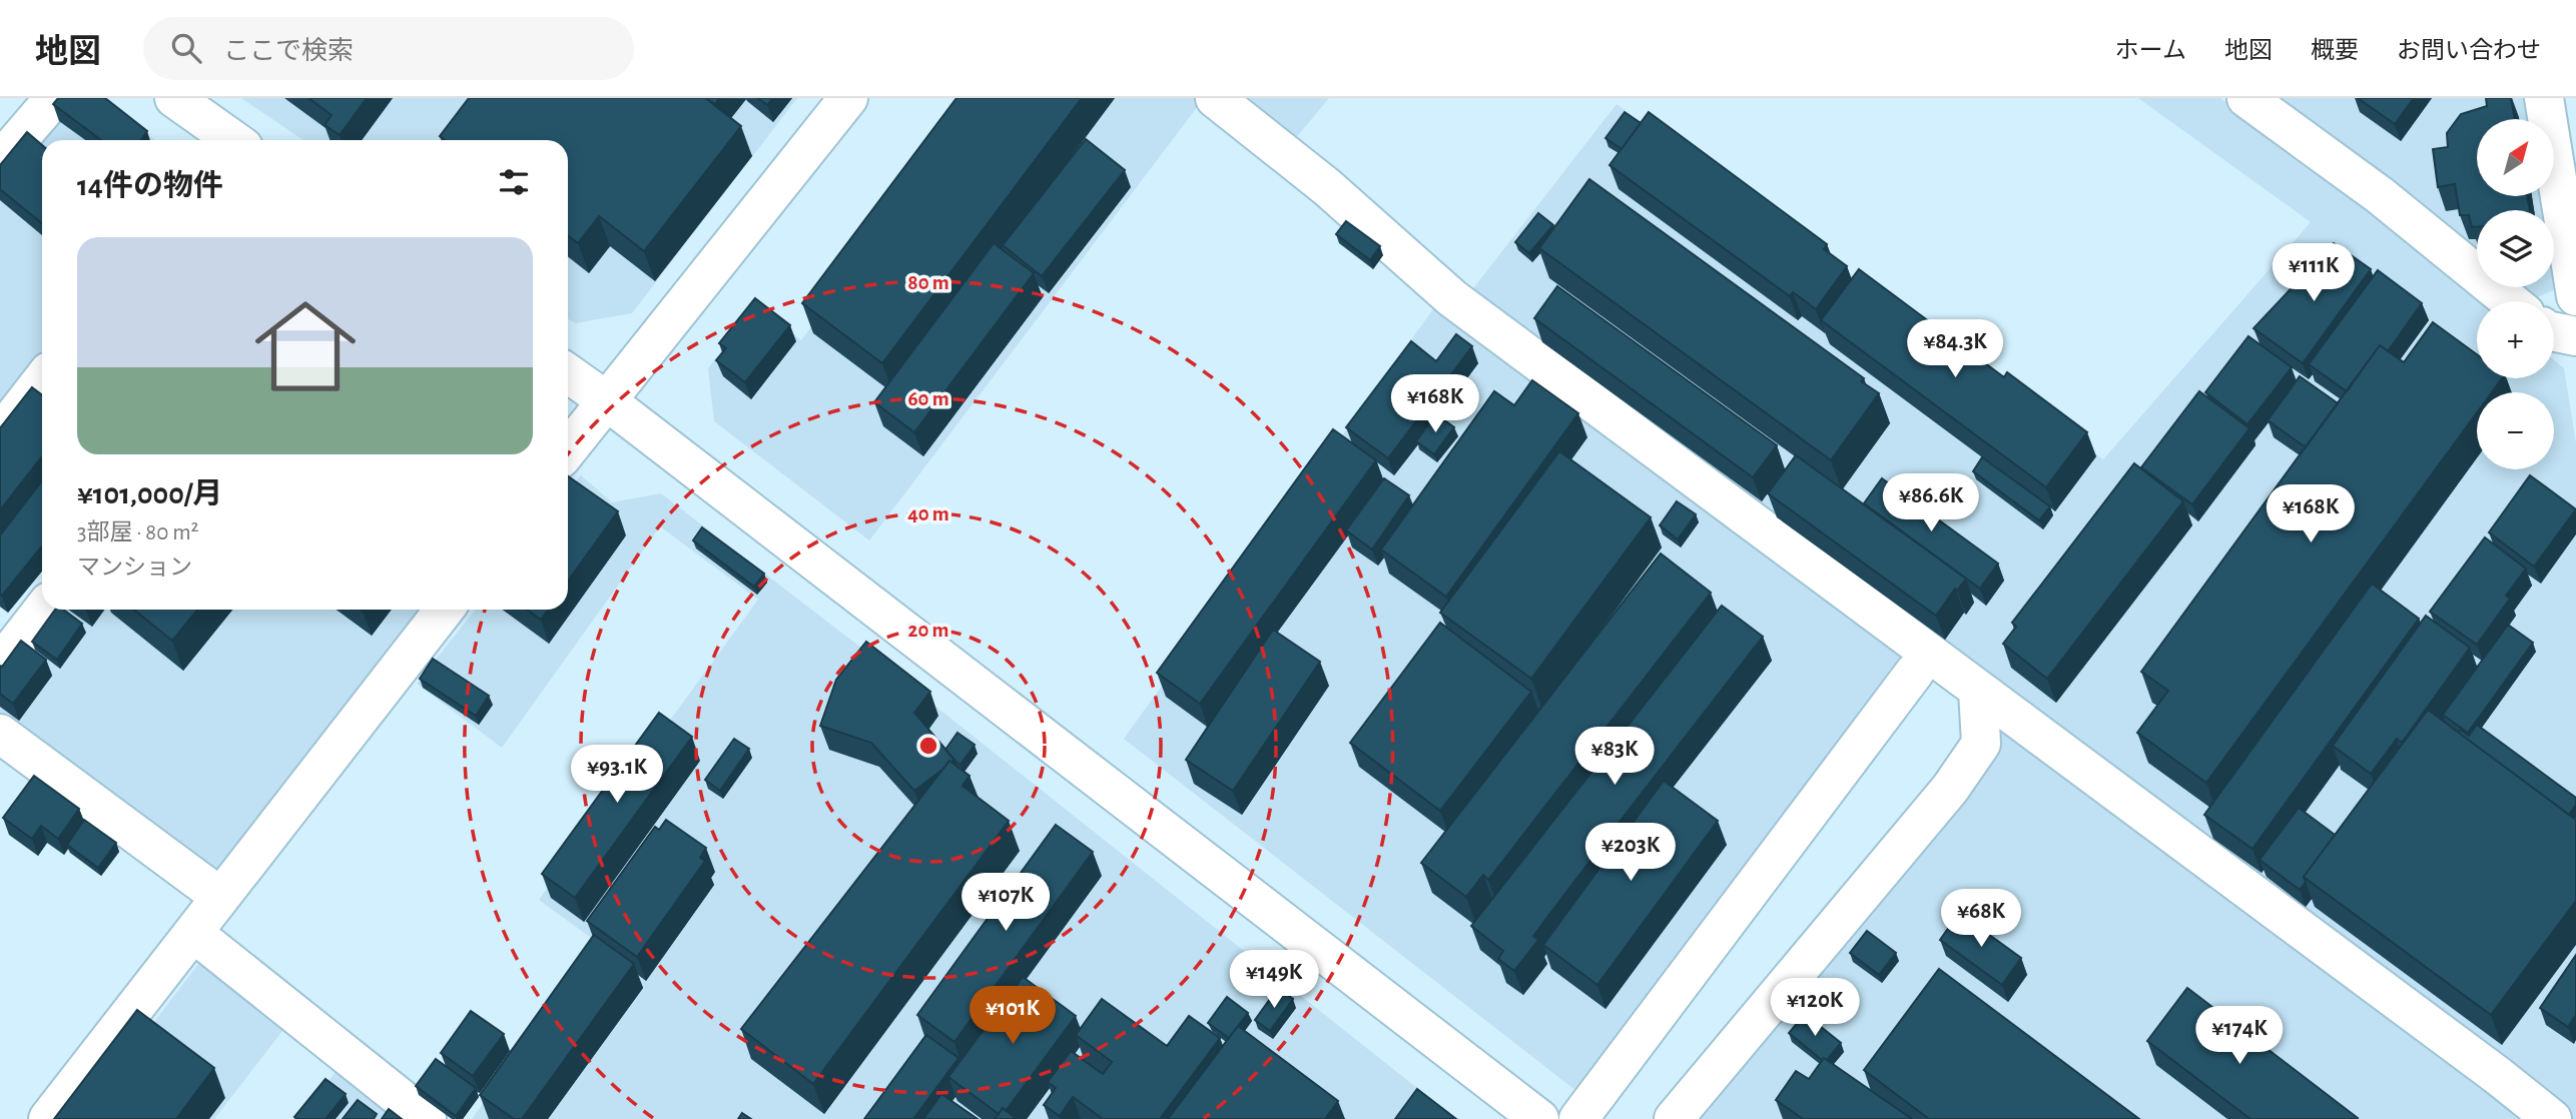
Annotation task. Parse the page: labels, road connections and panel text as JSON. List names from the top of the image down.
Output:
{
  "north": "top right",
  "page": {
    "header": "地図",
    "search": "ここで検索",
    "nav": [
      "ホーム",
      "地図",
      "概要",
      "お問い合わせ"
    ],
    "map_buttons": ["+", "−"],
    "heading": "14件の物件",
    "list": [
      {
        "name": "¥101,000/月",
        "note": "3部屋 · 80 m² · マンション"
      }
    ],
    "price": [
      "¥111K",
      "¥84.3K",
      "¥168K",
      "¥86.6K",
      "¥168K",
      "¥83K",
      "¥93.1K",
      "¥203K",
      "¥107K",
      "¥68K",
      "¥149K",
      "¥120K",
      "¥101K",
      "¥174K"
    ]
  },
  "rings": [
    "80 m",
    "60 m",
    "40 m",
    "20 m"
  ]
}
